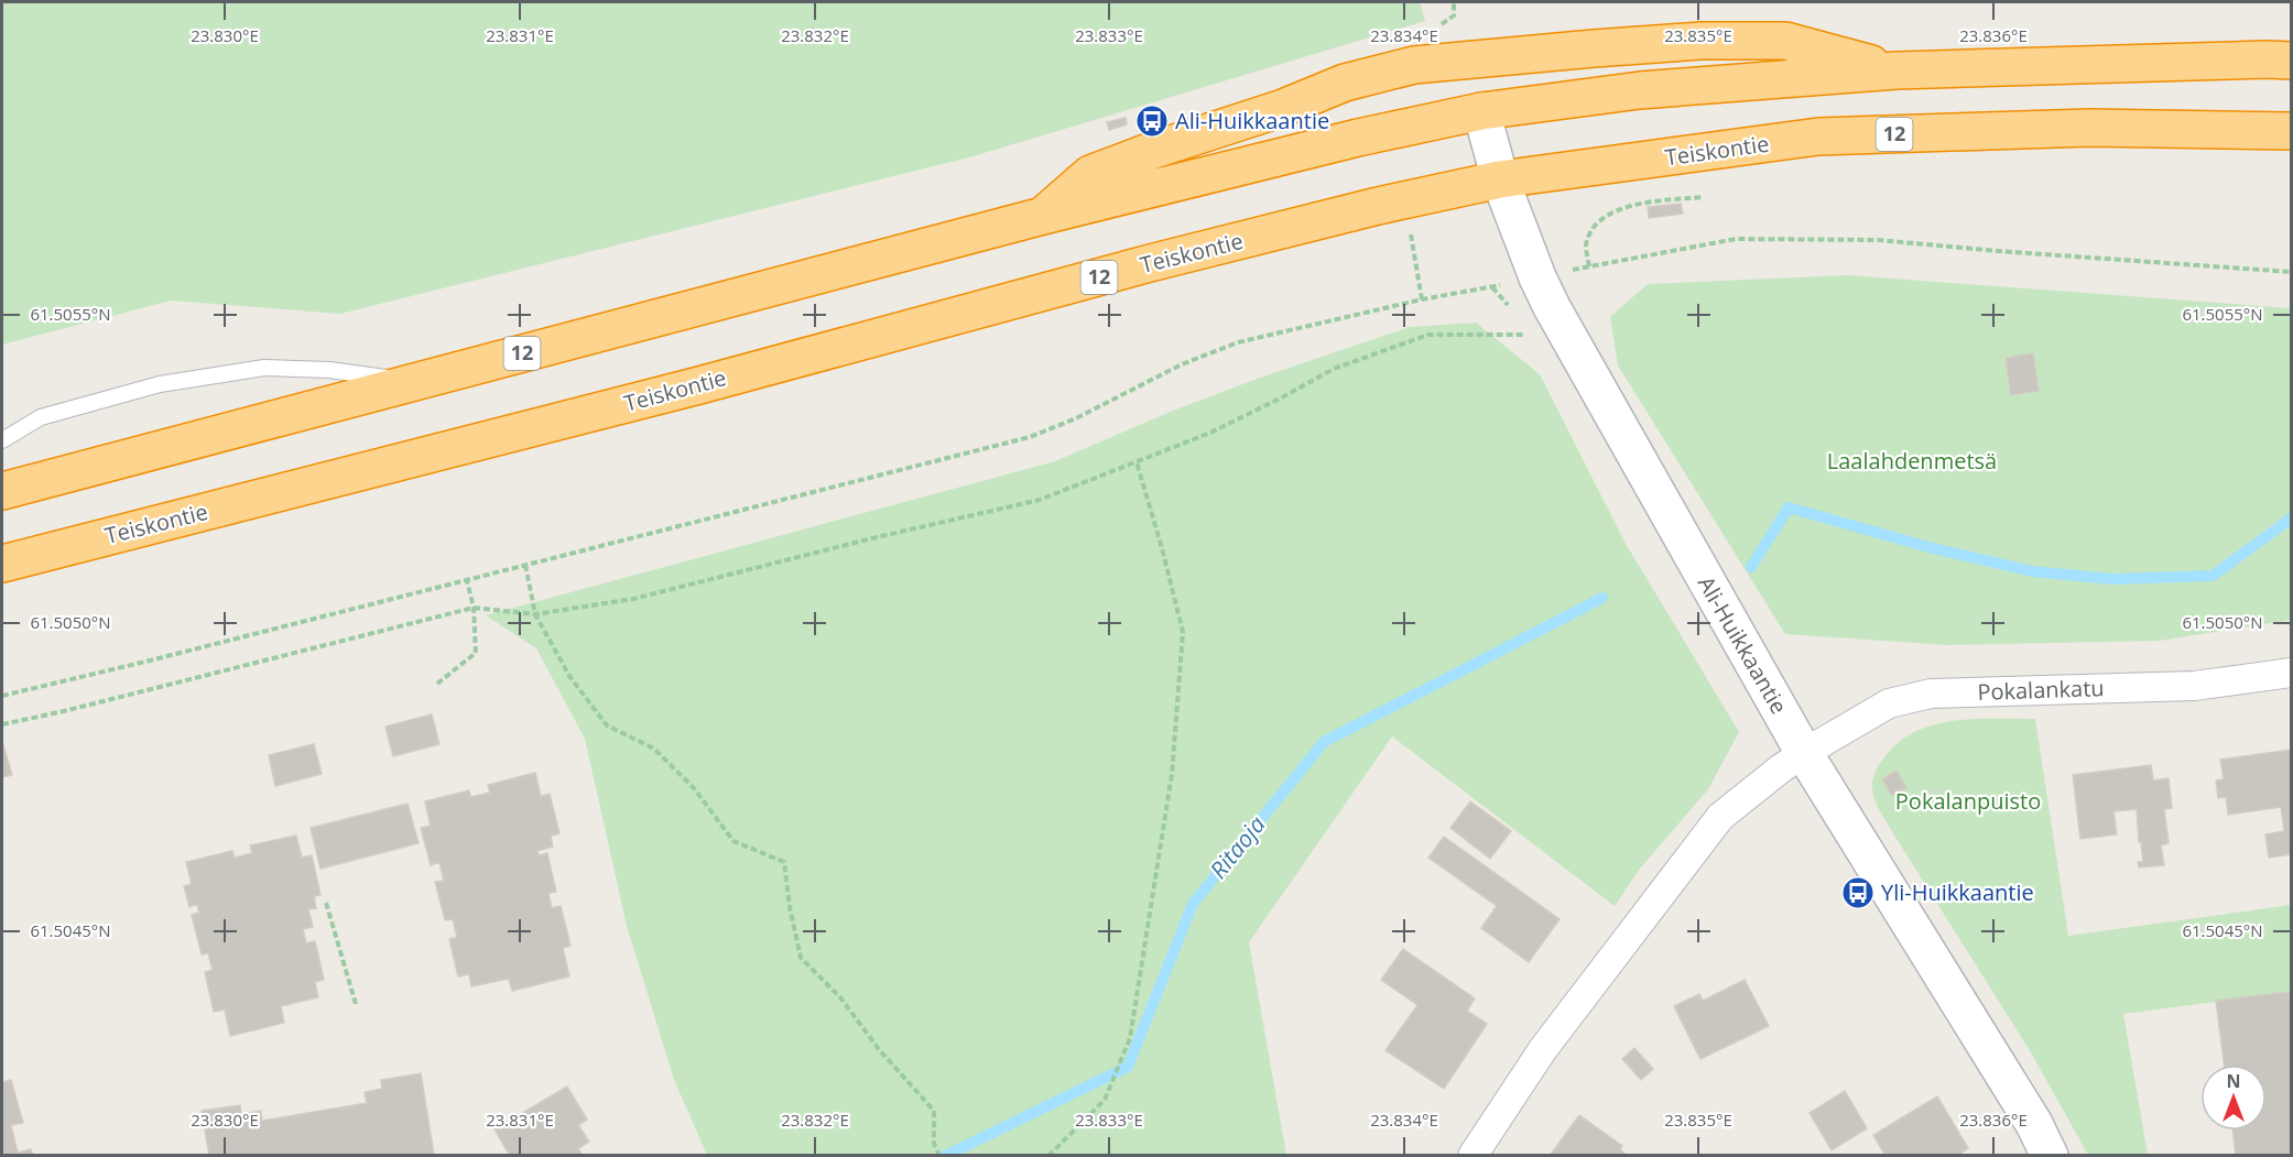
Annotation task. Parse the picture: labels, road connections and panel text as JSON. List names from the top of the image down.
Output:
{
  "streets": {
    "highway": ["12", "Teiskontie"],
    "street": ["Ali-Huikkaantie", "Pokalankatu"]
  },
  "crossings": [
    ["12", "Ali-Huikkaantie"],
    ["Teiskontie", "Ali-Huikkaantie"],
    ["Ali-Huikkaantie", "Pokalankatu"]
  ],
  "water": ["Ritaoja"],
  "parks": ["Laalahdenmetsä", "Pokalanpuisto"],
  "places": {
    "bus stop": ["Ali-Huikkaantie", "Yli-Huikkaantie"]
  },
  "north": "top",
  "coordinates": [
    "23.830°E",
    "23.831°E",
    "23.832°E",
    "23.833°E",
    "23.834°E",
    "23.835°E",
    "23.836°E",
    "61.5055°N",
    "61.5050°N",
    "61.5045°N"
  ]
}
